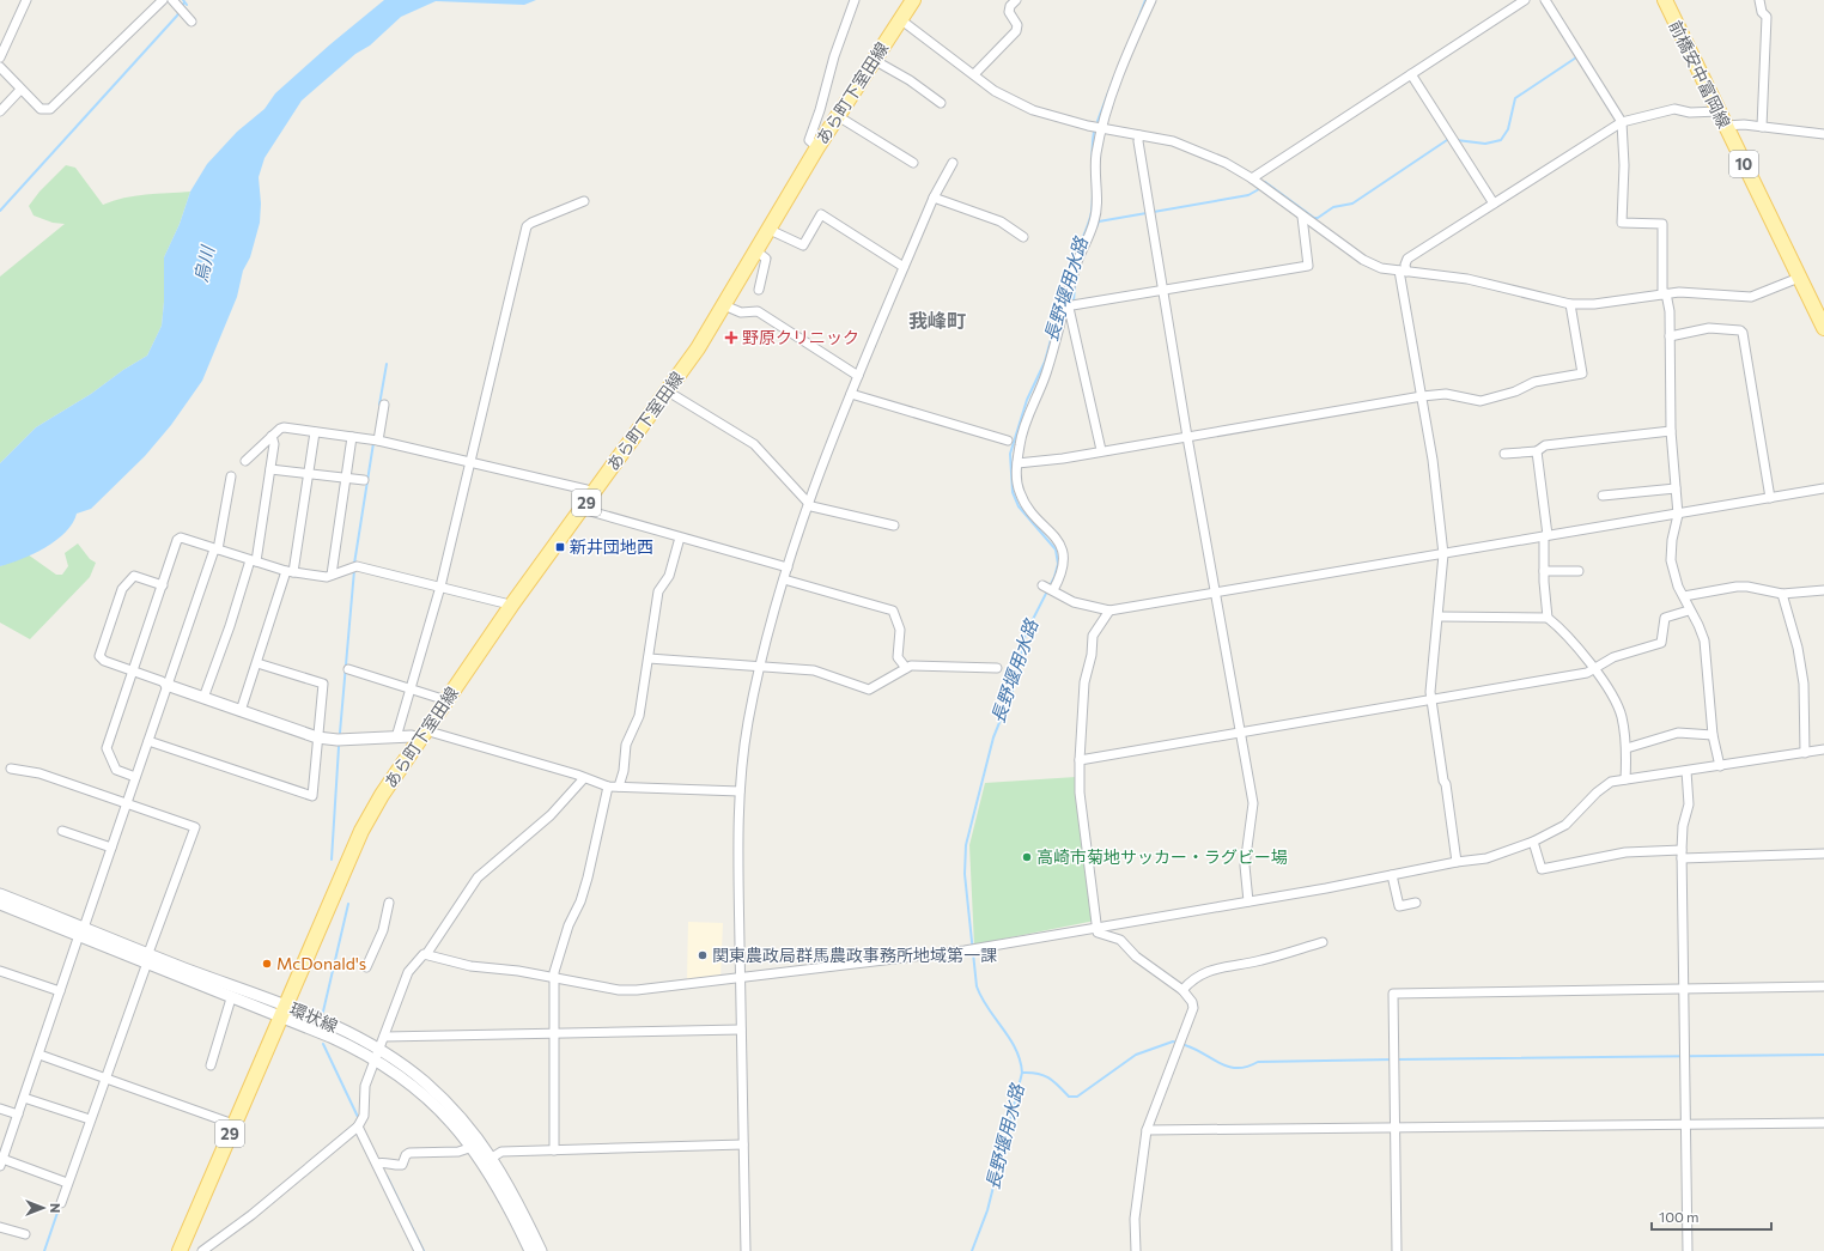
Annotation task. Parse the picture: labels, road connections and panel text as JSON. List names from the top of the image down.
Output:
{
  "streets": {
    "main road": [
      "前橋安中富岡線",
      "あら町下室田線",
      "10",
      "29"
    ],
    "street": ["環状線"]
  },
  "crossings": [
    ["あら町下室田線", "29"],
    ["あら町下室田線", "環状線"],
    ["29", "環状線"]
  ],
  "districts": ["我峰町"],
  "water": ["烏川", "長野堰用水路"],
  "places": {
    "health": ["野原クリニック"],
    "transit": ["新井団地西"],
    "other": ["高崎市菊地サッカー・ラグビー場", "関東農政局群馬農政事務所地域第一課", "McDonald's"]
  },
  "scale_bar": "100 m",
  "north": "right"
}
